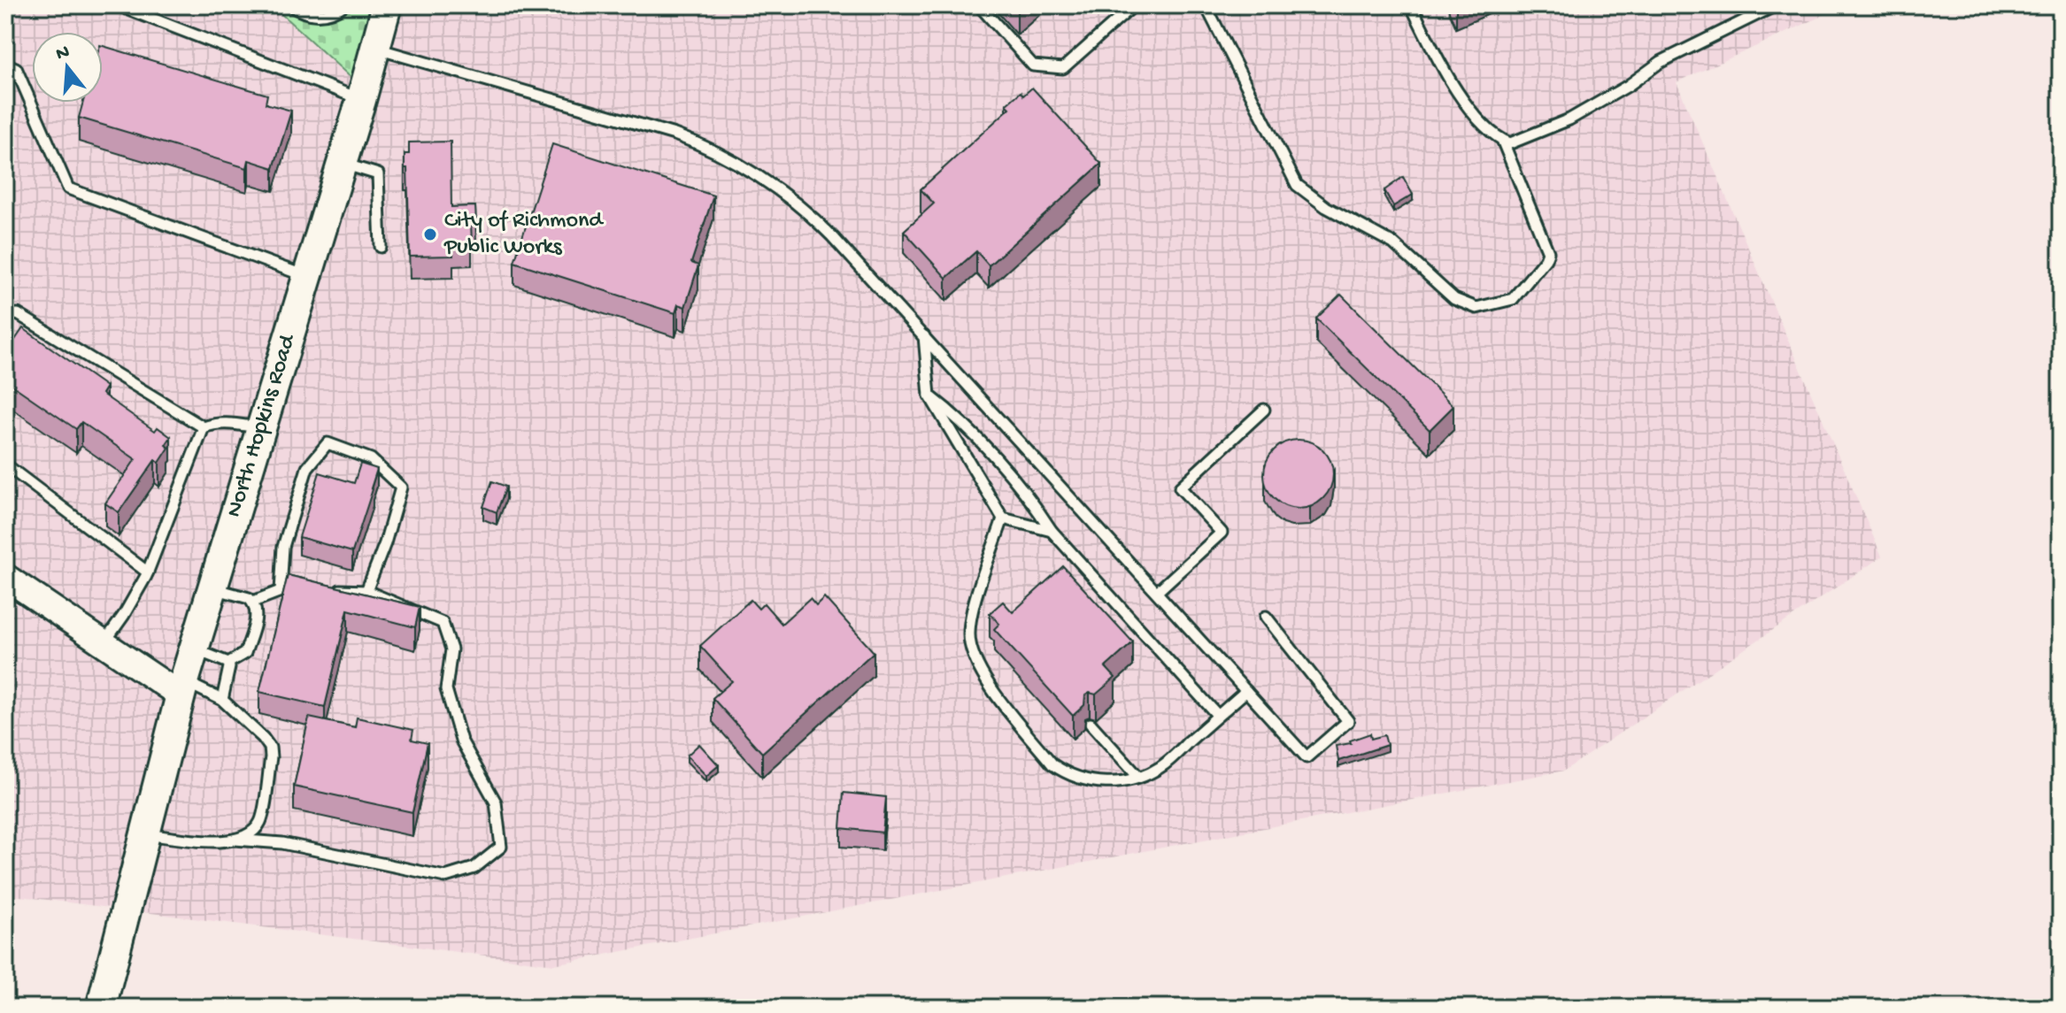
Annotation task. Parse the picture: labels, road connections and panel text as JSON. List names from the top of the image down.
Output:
{
  "streets": {
    "main road": ["North Hopkins Road"]
  },
  "places": ["City of Richmond Public Works"],
  "north": "top"
}
